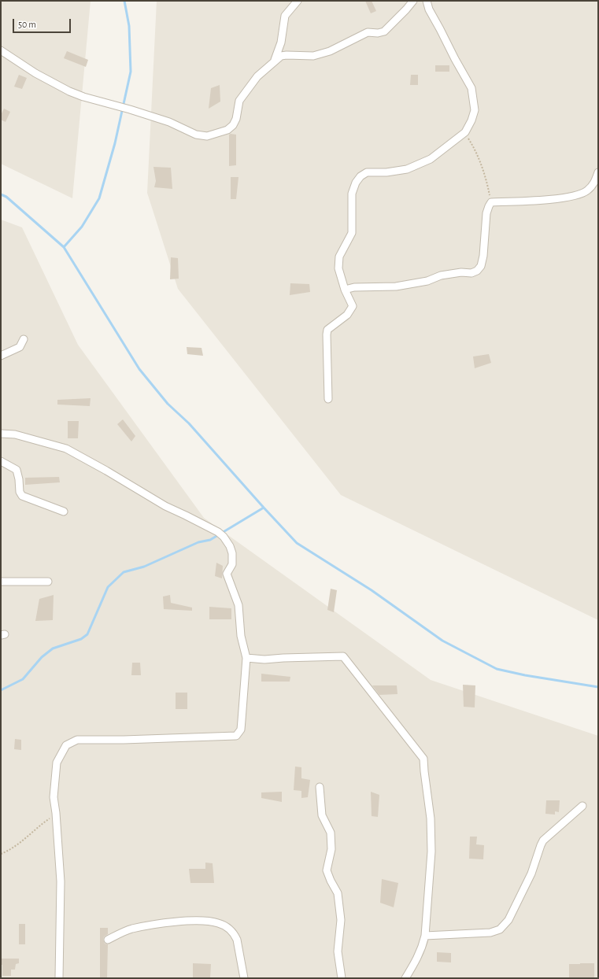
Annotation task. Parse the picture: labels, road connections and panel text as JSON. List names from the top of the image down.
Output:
{
  "scale_bar": "50 m"
}
